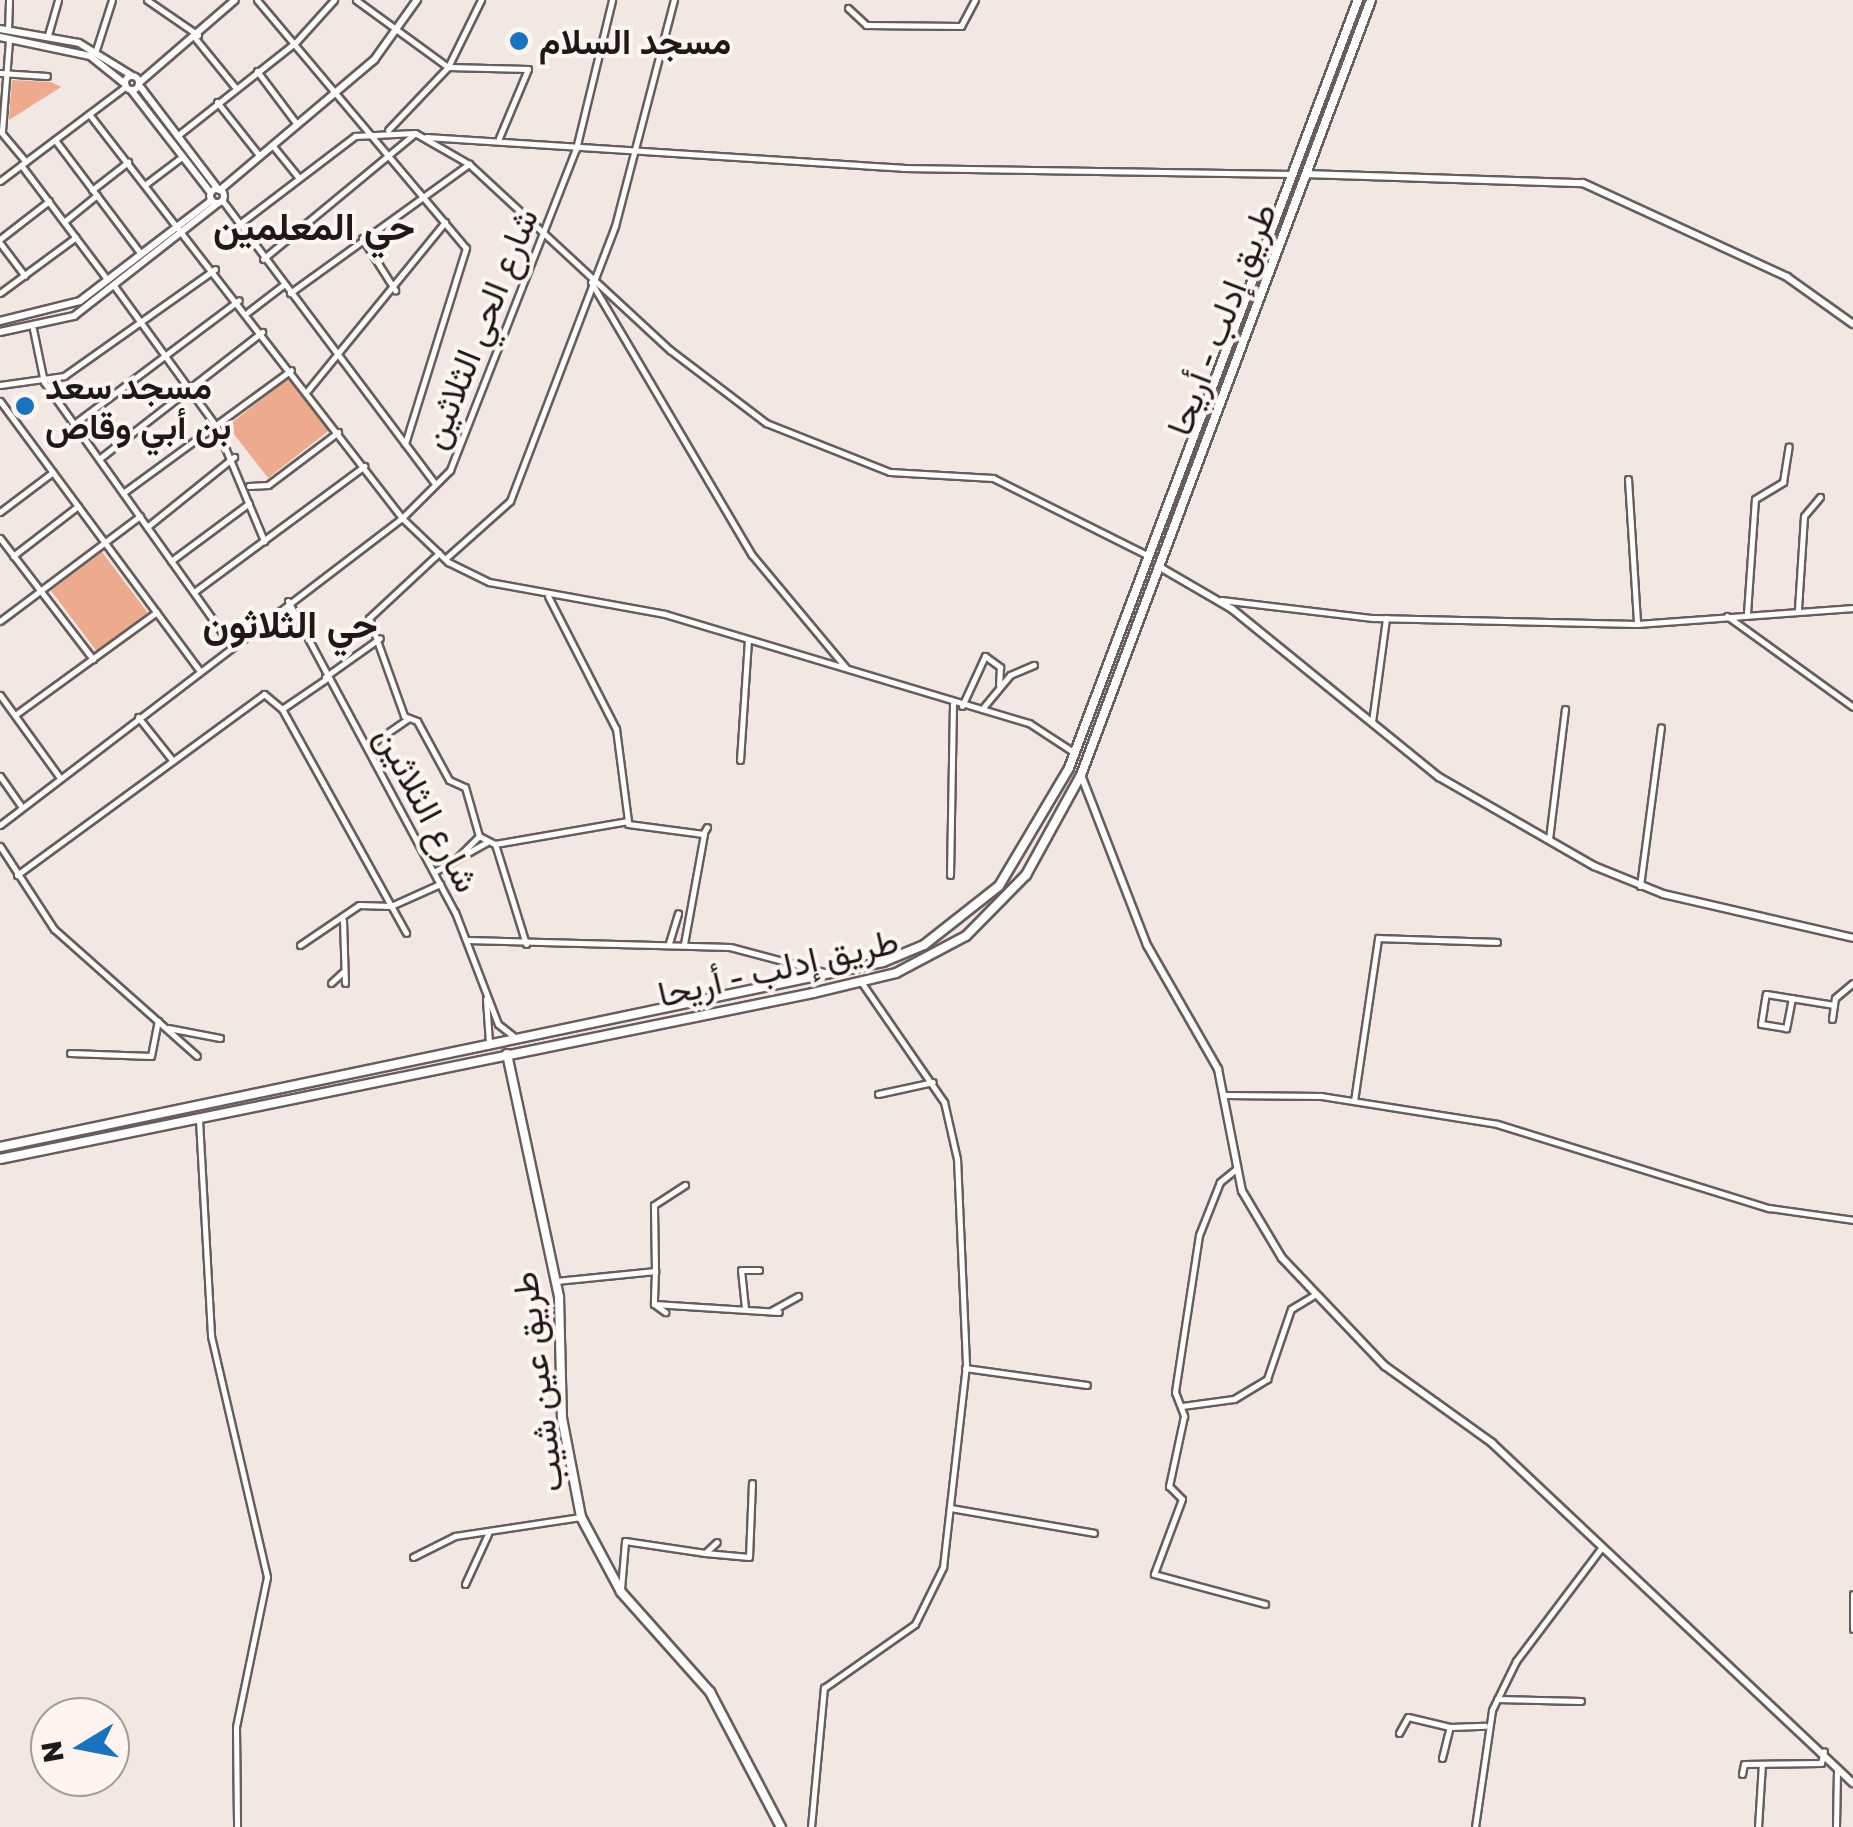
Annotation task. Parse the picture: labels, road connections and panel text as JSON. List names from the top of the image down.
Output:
{
  "streets": {
    "main road": ["طريق إدلب - أريحا", "طريق عين شيب"],
    "street": ["شارع الحي الثلاثين", "شارع الثلاثين"]
  },
  "crossings": [
    ["طريق إدلب - أريحا", "شارع الثلاثين"],
    ["طريق إدلب - أريحا", "طريق عين شيب"],
    ["شارع الحي الثلاثين", "شارع الثلاثين"]
  ],
  "districts": ["حي المعلمين", "حي الثلاثون"],
  "places": ["مسجد السلام", "مسجد سعد بن أبي وقاص"],
  "north": "left"
}
